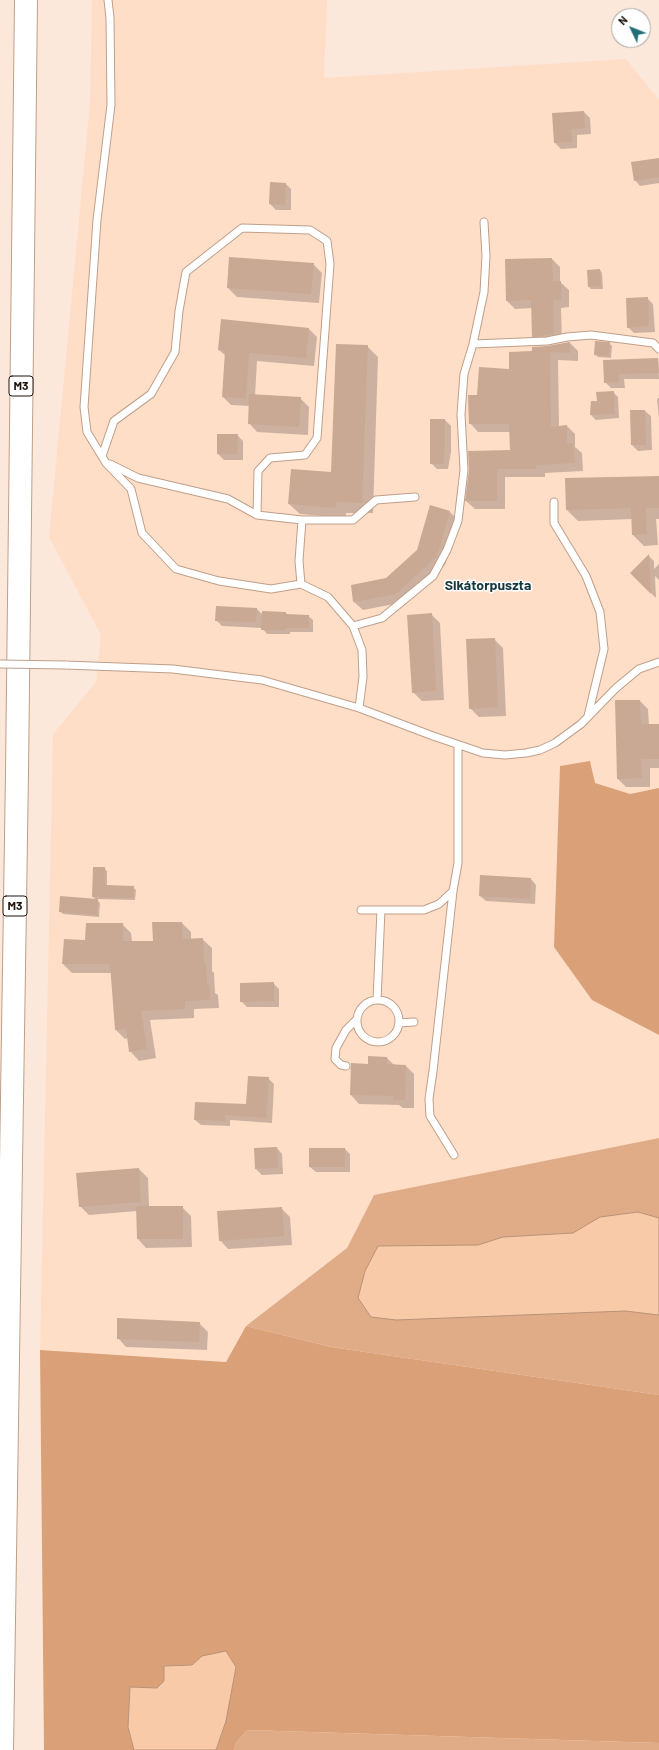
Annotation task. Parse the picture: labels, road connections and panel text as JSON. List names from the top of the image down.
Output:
{
  "streets": {
    "highway": ["M3"]
  },
  "districts": ["Sikátorpuszta"],
  "north": "top left"
}
